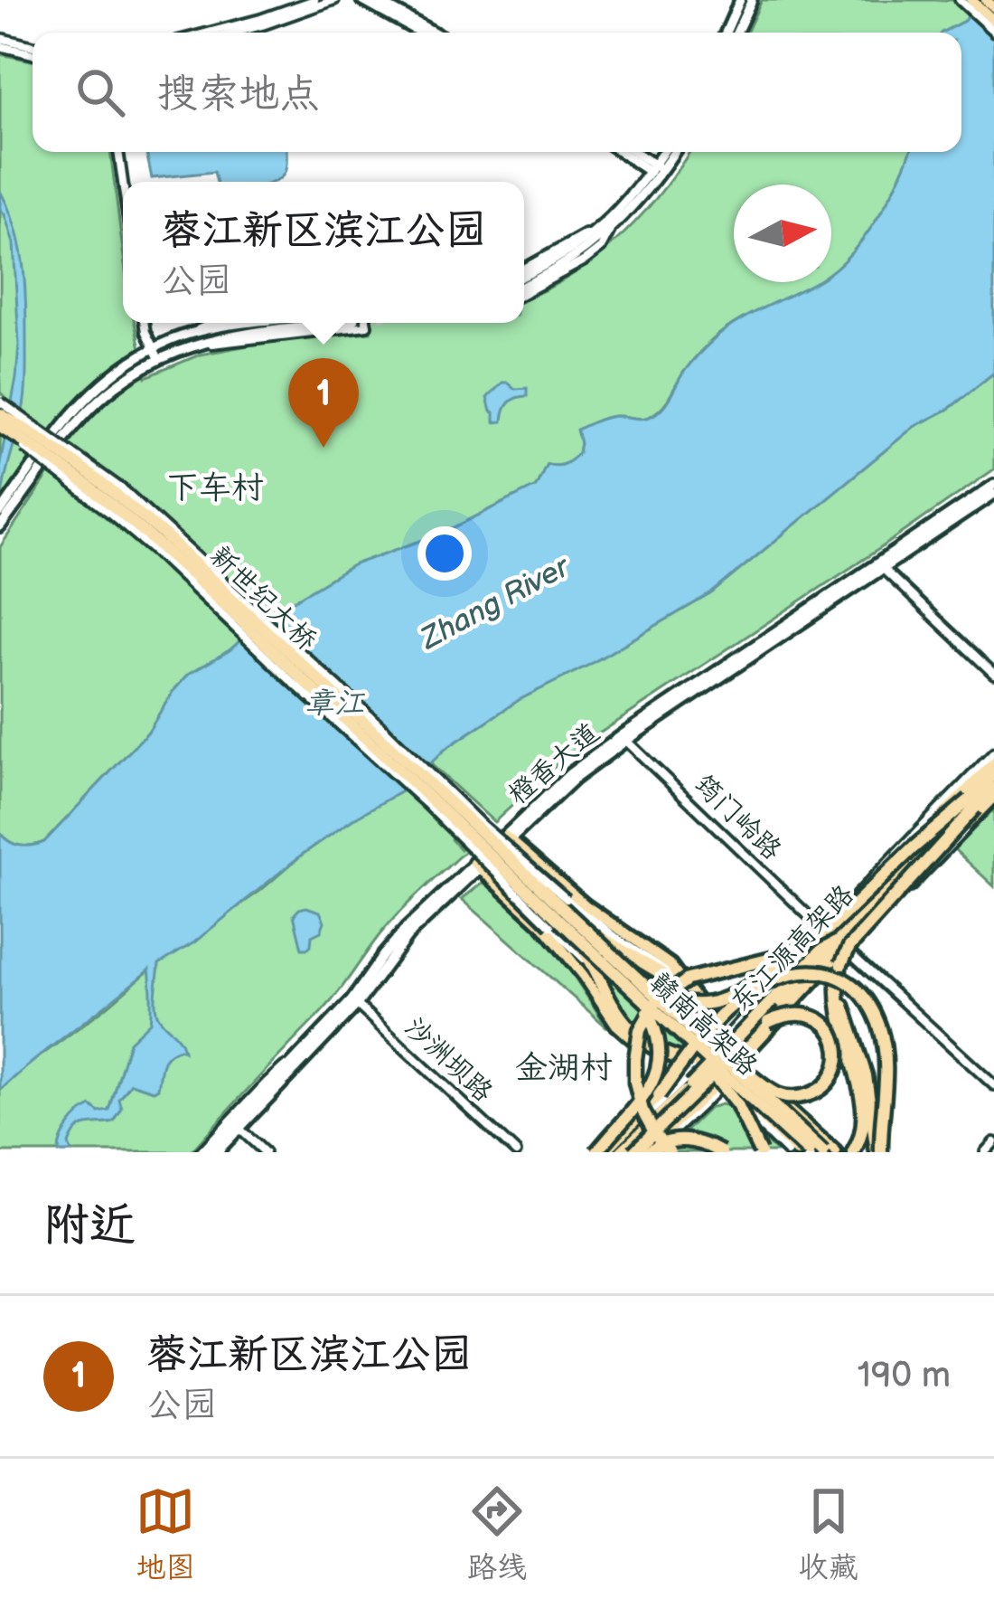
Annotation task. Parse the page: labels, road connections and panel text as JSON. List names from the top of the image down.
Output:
{
  "streets": {
    "highway": ["新世纪大桥", "东江源高架路", "赣南高架路"],
    "main road": ["橙香大道"],
    "street": ["筠门岭路", "沙洲坝路"]
  },
  "crossings": [
    ["新世纪大桥", "赣南高架路"],
    ["橙香大道", "筠门岭路"],
    ["橙香大道", "沙洲坝路"]
  ],
  "districts": ["下车村", "金湖村"],
  "water": ["Zhang River", "章江"],
  "north": "right",
  "page": {
    "search": "搜索地点",
    "popup": ["蓉江新区滨江公园", "公园"],
    "pins": "1",
    "heading": "附近",
    "list": [
      {
        "mark": "1",
        "name": "蓉江新区滨江公园",
        "note": "公园",
        "value": "190 m"
      }
    ],
    "nav": ["地图", "路线", "收藏"]
  }
}
